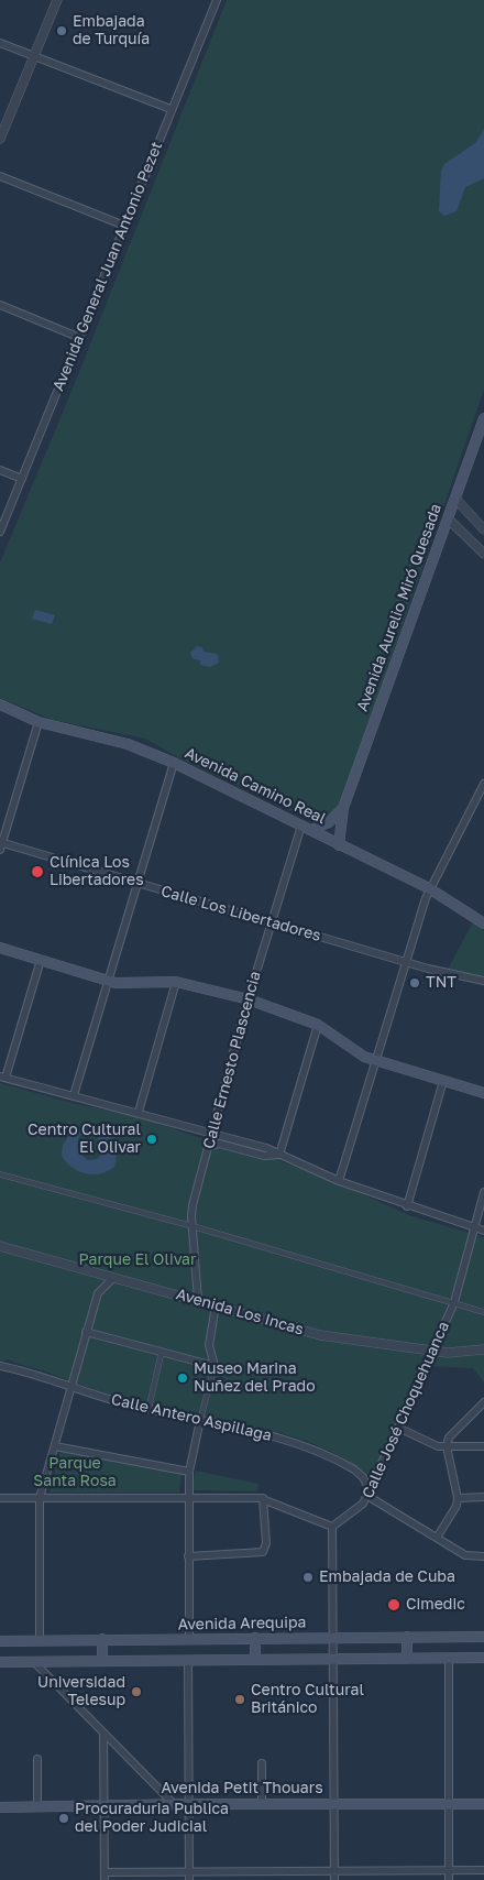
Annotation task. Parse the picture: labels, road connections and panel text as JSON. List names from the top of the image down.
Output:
{
  "streets": {
    "main road": [
      "Avenida Aurelio Miró Quesada",
      "Avenida Camino Real",
      "Avenida Arequipa",
      "Avenida Petit Thouars"
    ],
    "street": [
      "Avenida General Juan Antonio Pezet",
      "Calle Los Libertadores",
      "Calle Ernesto Plascencia",
      "Avenida Los Incas",
      "Calle José Choquehuanca",
      "Calle Antero Aspillaga"
    ]
  },
  "crossings": [
    ["Avenida Aurelio Miró Quesada", "Avenida Camino Real"],
    ["Avenida Camino Real", "Calle Ernesto Plascencia"],
    ["Calle Los Libertadores", "Calle Ernesto Plascencia"],
    ["Calle Ernesto Plascencia", "Avenida Los Incas"],
    ["Avenida Los Incas", "Calle José Choquehuanca"],
    ["Calle José Choquehuanca", "Calle Antero Aspillaga"]
  ],
  "parks": ["Parque El Olivar", "Parque Santa Rosa"],
  "places": [
    "Embajada de Turquía",
    "Clínica Los Libertadores",
    "TNT",
    "Centro Cultural El Olivar",
    "Museo Marina Nuñez del Prado",
    "Embajada de Cuba",
    "Cimedic",
    "Universidad Telesup",
    "Centro Cultural Británico",
    "Procuraduria Publica del Poder Judicial"
  ]
}
